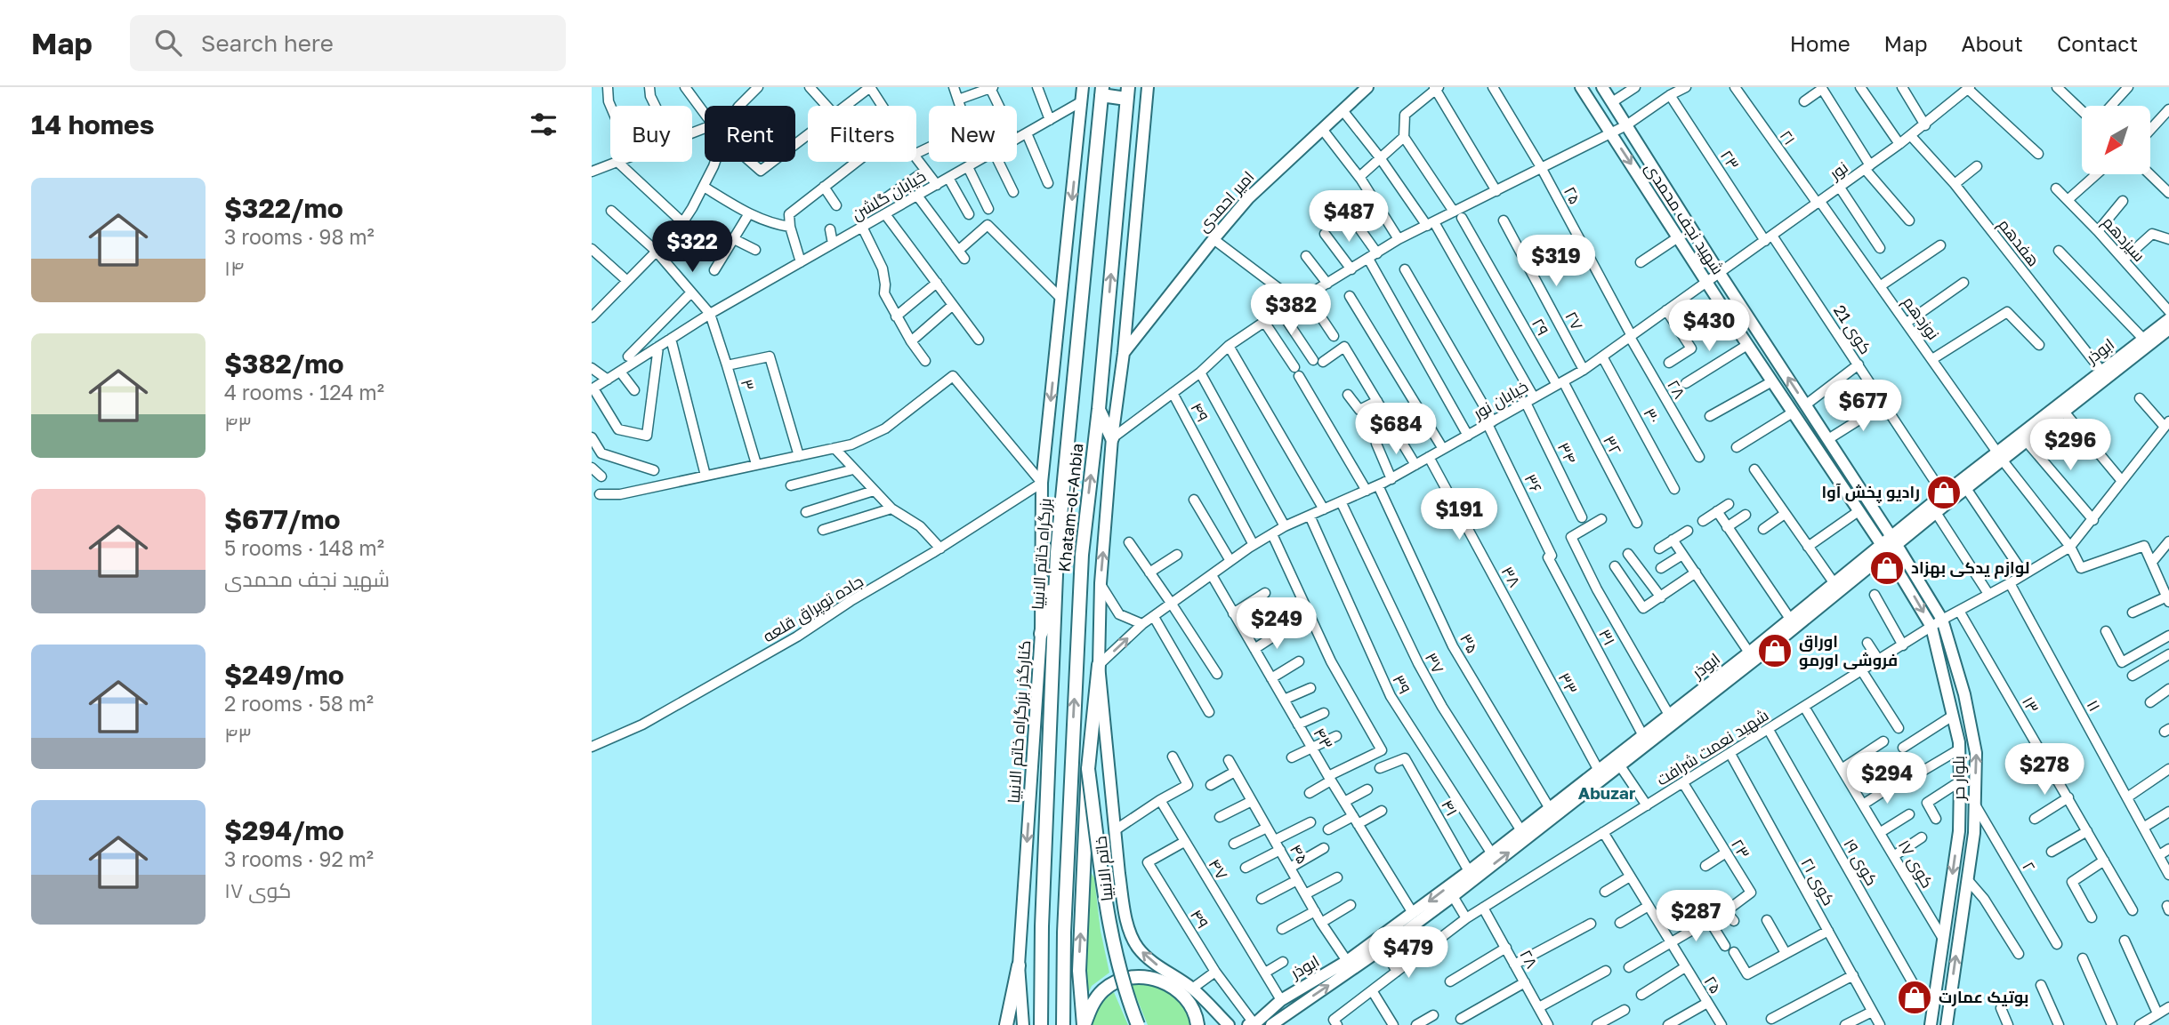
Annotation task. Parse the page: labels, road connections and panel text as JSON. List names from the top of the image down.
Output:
{
  "streets": {
    "highway": ["Khatam-ol-Anbia", "بزرگراه خاتم الانبیا"],
    "main road": [
      "امیر احمدی",
      "شهید نجف محمدی",
      "ابوذر",
      "کنارگذر بزرگراه خاتم الانبیا",
      "بلوار حر",
      "خاتم الانبیا"
    ],
    "street": [
      "۲۱",
      "۲۳",
      "نور",
      "خیابان گلشن",
      "۲۵",
      "سیزدهم",
      "هفدهم",
      "نوزدهم",
      "۲۷",
      "۲۹",
      "کوی 21",
      "۳",
      "۲۸",
      "خیابان نور",
      "۴۹",
      "۳۰",
      "۳۲",
      "۳۴",
      "۳۶",
      "۳۸",
      "جاده توپراق قلعه",
      "۳۱",
      "۳۵",
      "۳۷",
      "۳۳",
      "۳۹",
      "۱۳",
      "۱۱",
      "۴۳",
      "شهید نعمت شرافت",
      "۴۱",
      "۴۵",
      "کوی ۱۹",
      "کوی ۱۷",
      "۲",
      "۴۷",
      "کوی ۲۱"
    ]
  },
  "crossings": [
    ["۲۱", "نور"],
    ["۲۱", "نوزدهم"],
    ["۲۳", "نور"],
    ["۲۳", "کوی 21"],
    ["۲۳", "شهید نعمت شرافت"],
    ["نور", "شهید نجف محمدی"],
    ["نور", "هفدهم"],
    ["نور", "نوزدهم"],
    ["نور", "کوی 21"],
    ["نور", "خیابان نور"],
    ["خیابان گلشن", "۳"],
    ["خیابان گلشن", "کنارگذر بزرگراه خاتم الانبیا"],
    ["۲۵", "۲۸"],
    ["۲۵", "خیابان نور"],
    ["۲۵", "شهید نعمت شرافت"],
    ["شهید نجف محمدی", "ابوذر"],
    ["شهید نجف محمدی", "خیابان نور"],
    ["شهید نجف محمدی", "بلوار حر"],
    ["هفدهم", "ابوذر"],
    ["نوزدهم", "ابوذر"],
    ["نوزدهم", "شهید نعمت شرافت"],
    ["۲۷", "خیابان نور"],
    ["۲۹", "خیابان نور"],
    ["۲۹", "۳۲"],
    ["کوی 21", "ابوذر"],
    ["ابوذر", "۴۹"],
    ["ابوذر", "۳۱"],
    ["ابوذر", "۳۵"],
    ["ابوذر", "۳۷"],
    ["ابوذر", "۳۳"],
    ["ابوذر", "۳۹"],
    ["ابوذر", "۴۳"],
    ["ابوذر", "بلوار حر"],
    ["ابوذر", "۴۱"],
    ["ابوذر", "۴۵"],
    ["ابوذر", "۴۷"],
    ["۲۸", "خیابان نور"],
    ["۲۸", "شهید نعمت شرافت"],
    ["خیابان نور", "۴۹"],
    ["خیابان نور", "۳۰"],
    ["خیابان نور", "۳۲"],
    ["خیابان نور", "۳۴"],
    ["خیابان نور", "۳۶"],
    ["خیابان نور", "۳۸"],
    ["خیابان نور", "۳۵"],
    ["خیابان نور", "۳۷"],
    ["خیابان نور", "۳۹"],
    ["خیابان نور", "۴۳"],
    ["خیابان نور", "خاتم الانبیا"],
    ["۴۹", "۴۷"],
    ["۳۶", "۳۱"],
    ["۳۸", "۳۳"],
    ["جاده توپراق قلعه", "کنارگذر بزرگراه خاتم الانبیا"],
    ["۱۳", "شهید نعمت شرافت"],
    ["۱۱", "شهید نعمت شرافت"],
    ["شهید نعمت شرافت", "بلوار حر"],
    ["شهید نعمت شرافت", "کوی ۱۹"],
    ["شهید نعمت شرافت", "کوی ۱۷"],
    ["شهید نعمت شرافت", "کوی ۲۱"],
    ["بلوار حر", "کوی ۱۹"],
    ["بلوار حر", "کوی ۱۷"],
    ["بلوار حر", "۲"]
  ],
  "one_way": ["خاتم الانبیا"],
  "districts": ["Abuzar"],
  "places": {
    "shop": [
      "رادیو پخش آوا",
      "لوازم یدکی بهزاد",
      "اوراق فروشی اورمو",
      "بوتیک عمارت"
    ]
  },
  "north": "bottom left",
  "page": {
    "header": "Map",
    "search": "Search here",
    "nav": [
      "Home",
      "Map",
      "About",
      "Contact"
    ],
    "heading": "14 homes",
    "chip": [
      "Buy",
      "Rent",
      "Filters",
      "New"
    ],
    "list": [
      {
        "name": "$322/mo",
        "note": "3 rooms · 98 m² · ۱۴"
      },
      {
        "name": "$382/mo",
        "note": "4 rooms · 124 m² · ۴۳"
      },
      {
        "name": "$677/mo",
        "note": "5 rooms · 148 m² · شهید نجف محمدی"
      },
      {
        "name": "$249/mo",
        "note": "2 rooms · 58 m² · ۴۳"
      },
      {
        "name": "$294/mo",
        "note": "3 rooms · 92 m² · کوی ۱۷"
      }
    ],
    "price": [
      "$487",
      "$322",
      "$319",
      "$382",
      "$430",
      "$677",
      "$684",
      "$296",
      "$191",
      "$249",
      "$278",
      "$294",
      "$287",
      "$479"
    ]
  }
}
